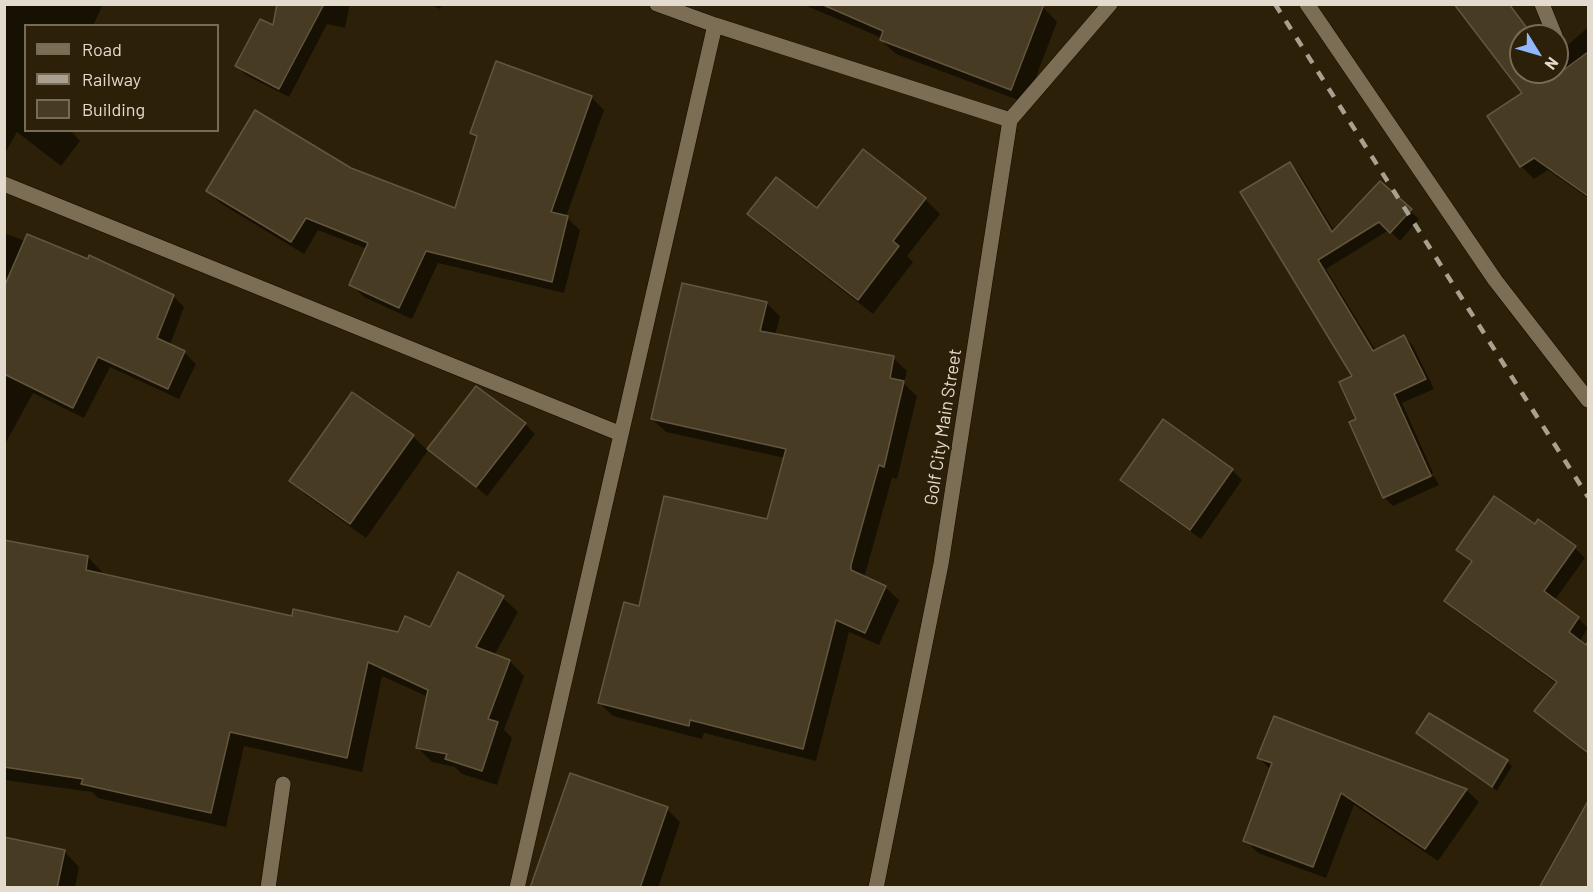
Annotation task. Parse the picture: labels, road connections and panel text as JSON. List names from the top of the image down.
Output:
{
  "streets": {
    "street": ["Golf City Main Street"]
  },
  "legend": ["Road", "Railway", "Building"],
  "north": "bottom right"
}
